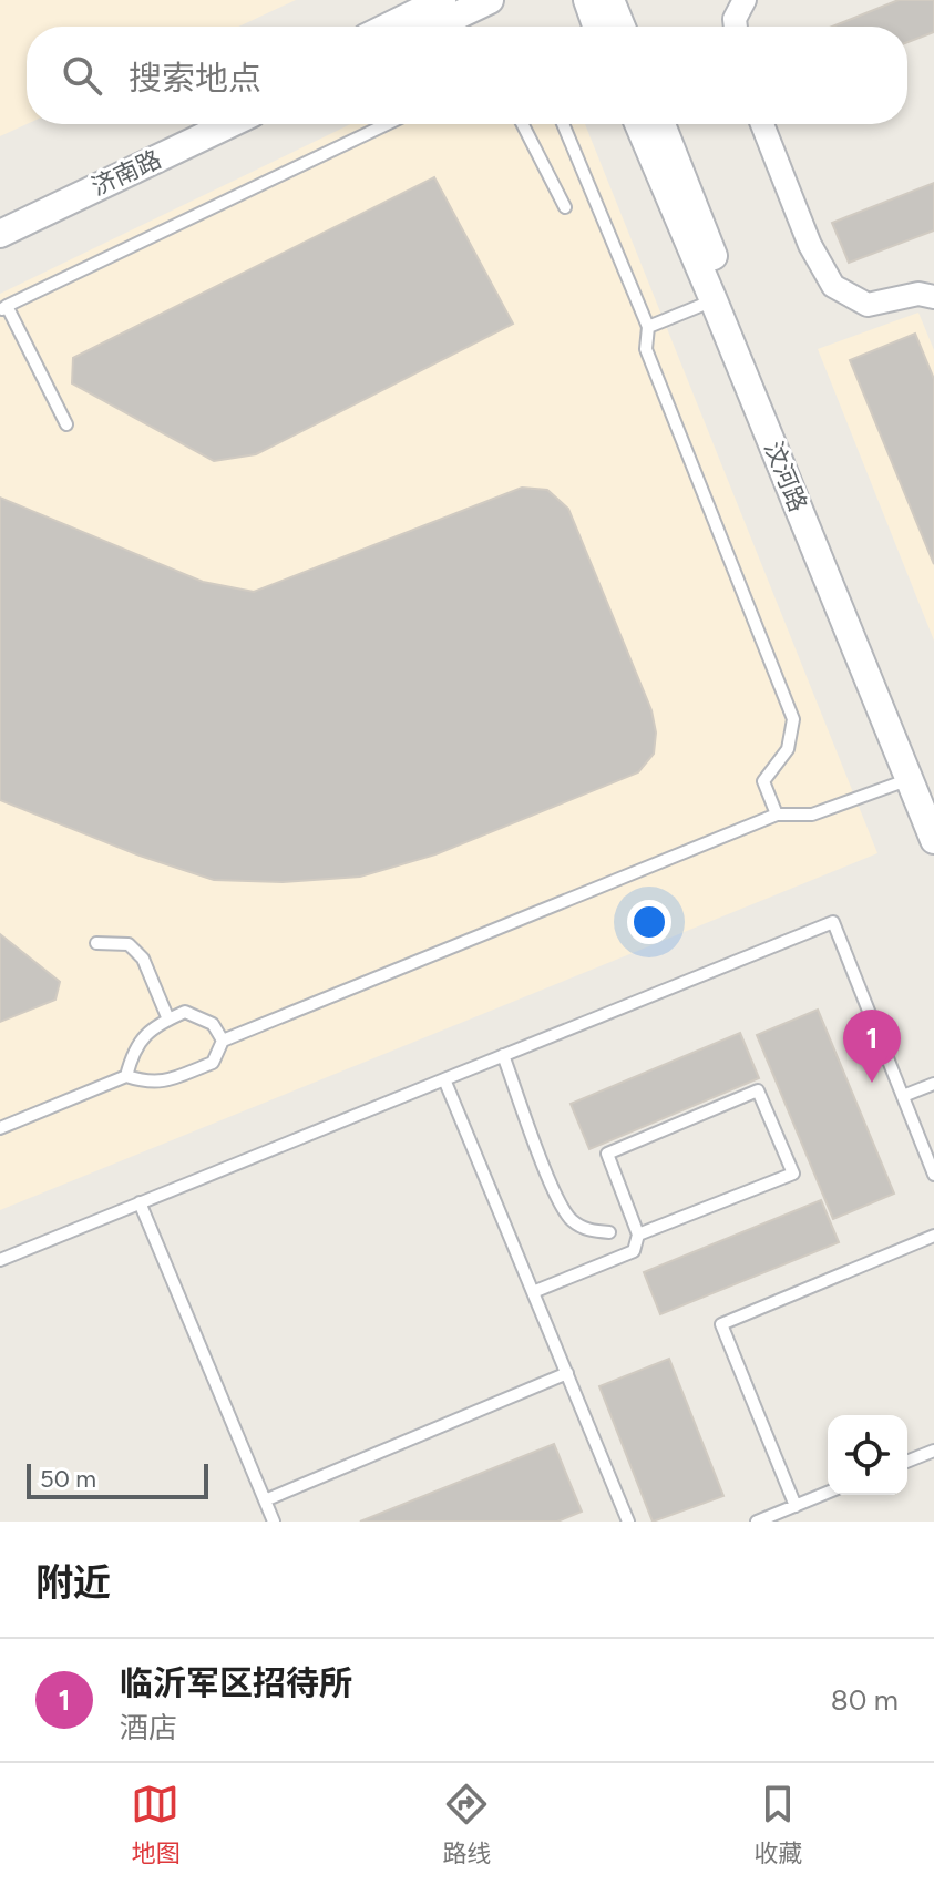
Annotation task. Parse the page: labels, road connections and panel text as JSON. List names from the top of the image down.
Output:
{
  "streets": {
    "street": ["济南路", "汶河路"]
  },
  "scale_bar": "50 m",
  "page": {
    "search": "搜索地点",
    "pins": "1",
    "scale": "50 m",
    "heading": "附近",
    "list": [
      {
        "mark": "1",
        "name": "临沂军区招待所",
        "note": "酒店",
        "value": "80 m"
      }
    ],
    "nav": ["地图", "路线", "收藏"]
  }
}
